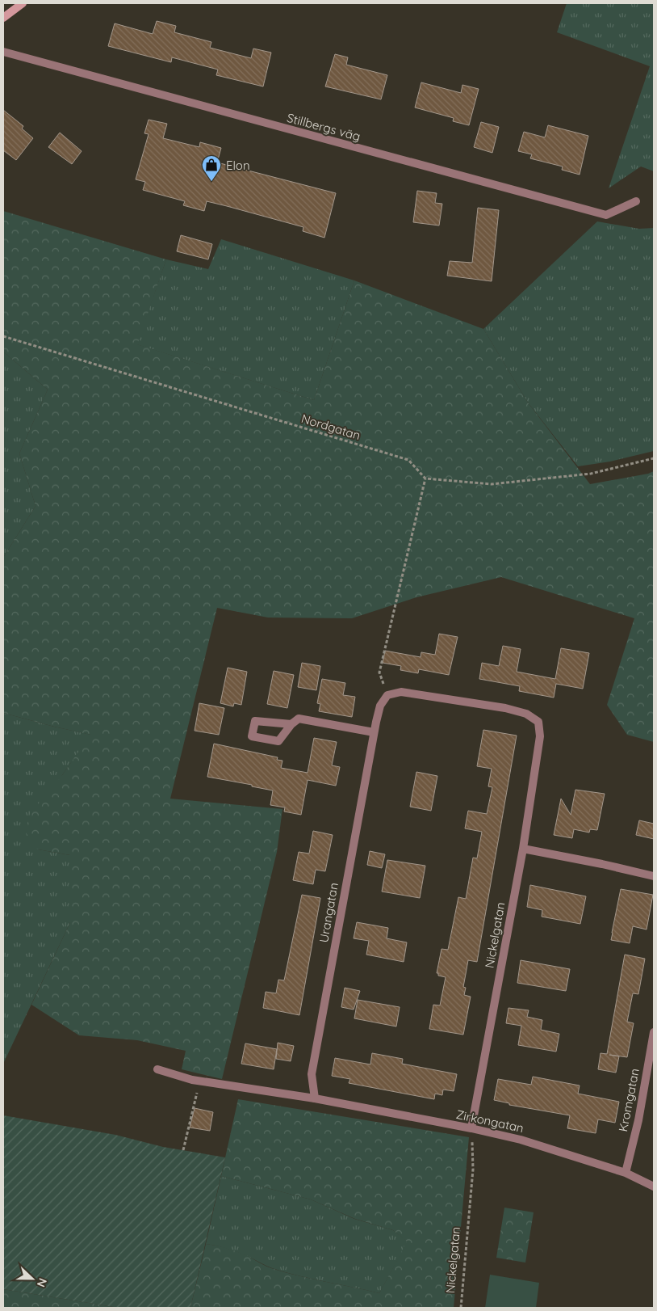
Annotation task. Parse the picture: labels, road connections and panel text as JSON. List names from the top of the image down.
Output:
{
  "streets": {
    "street": [
      "Stillbergs väg",
      "Urangatan",
      "Nickelgatan",
      "Kromgatan",
      "Zirkongatan"
    ],
    "path": ["Nordgatan"]
  },
  "crossings": [
    ["Urangatan", "Nickelgatan"],
    ["Urangatan", "Zirkongatan"],
    ["Nickelgatan", "Zirkongatan"],
    ["Kromgatan", "Zirkongatan"]
  ],
  "places": {
    "shop": ["Elon"]
  },
  "north": "right"
}
